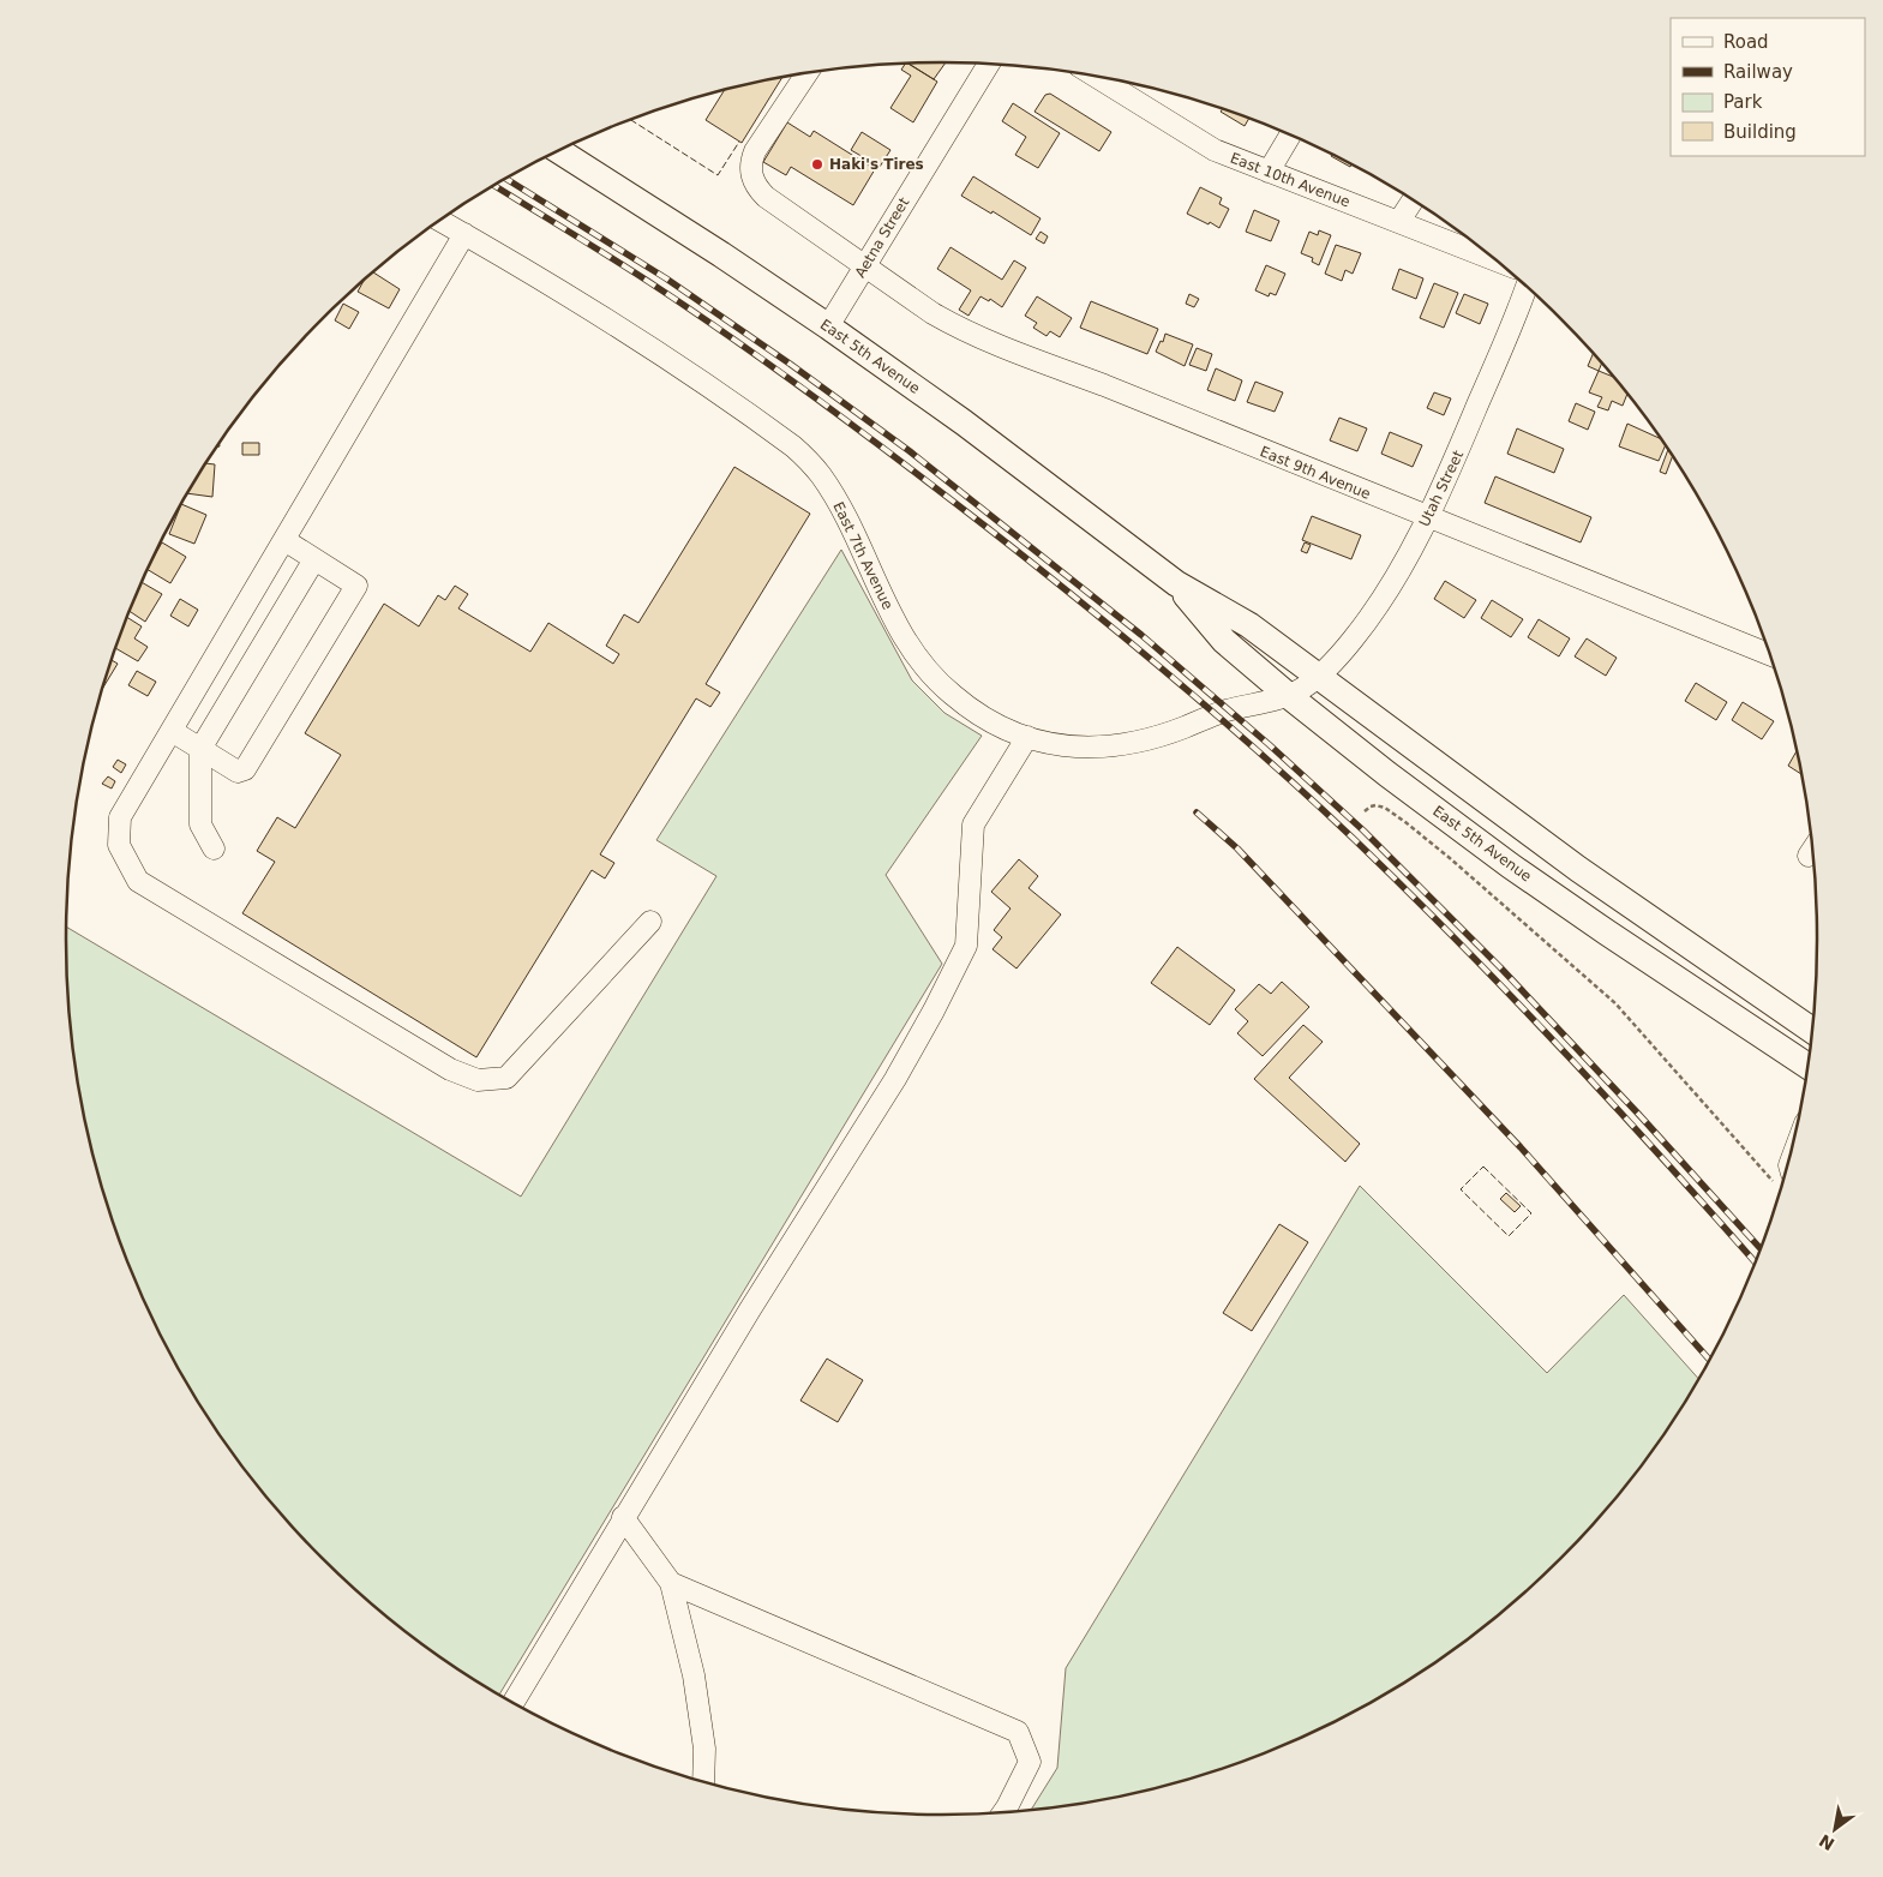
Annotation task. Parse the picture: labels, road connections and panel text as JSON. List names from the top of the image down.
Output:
{
  "streets": {
    "main road": ["East 5th Avenue"],
    "street": [
      "East 10th Avenue",
      "Aetna Street",
      "East 9th Avenue",
      "Utah Street",
      "East 7th Avenue"
    ]
  },
  "crossings": [
    ["Aetna Street", "East 5th Avenue"],
    ["Aetna Street", "East 9th Avenue"],
    ["East 5th Avenue", "Utah Street"],
    ["East 5th Avenue", "East 7th Avenue"],
    ["East 9th Avenue", "Utah Street"],
    ["Utah Street", "East 7th Avenue"]
  ],
  "places": ["Haki's Tires"],
  "legend": [
    "Road",
    "Railway",
    "Park",
    "Building"
  ],
  "north": "bottom left"
}
